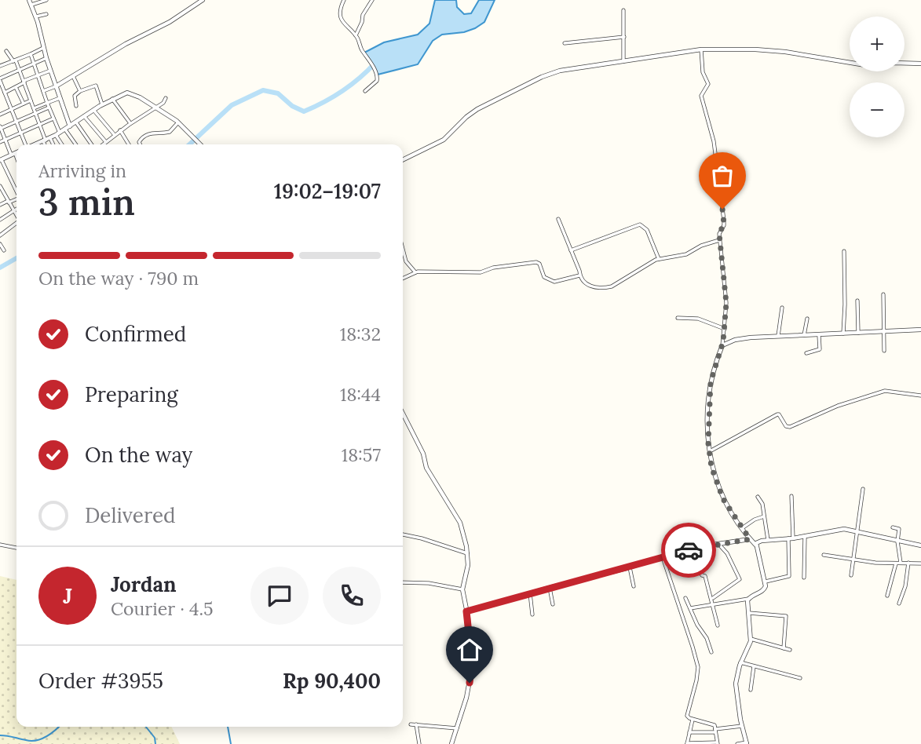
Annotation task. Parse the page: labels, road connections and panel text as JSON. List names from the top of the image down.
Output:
{
  "page": {
    "map_buttons": ["+", "−"],
    "heading": ["3 min", "Arriving in", "19:02–19:07"],
    "panel": [
      "Jordan",
      "Courier · 4.5",
      "Order #3955",
      "Rp 90,400"
    ],
    "bar": "On the way · 790 m",
    "list": [
      ["Confirmed", "18:32"],
      ["Preparing", "18:44"],
      ["On the way", "18:57"],
      "Delivered"
    ],
    "round": "J"
  }
}
